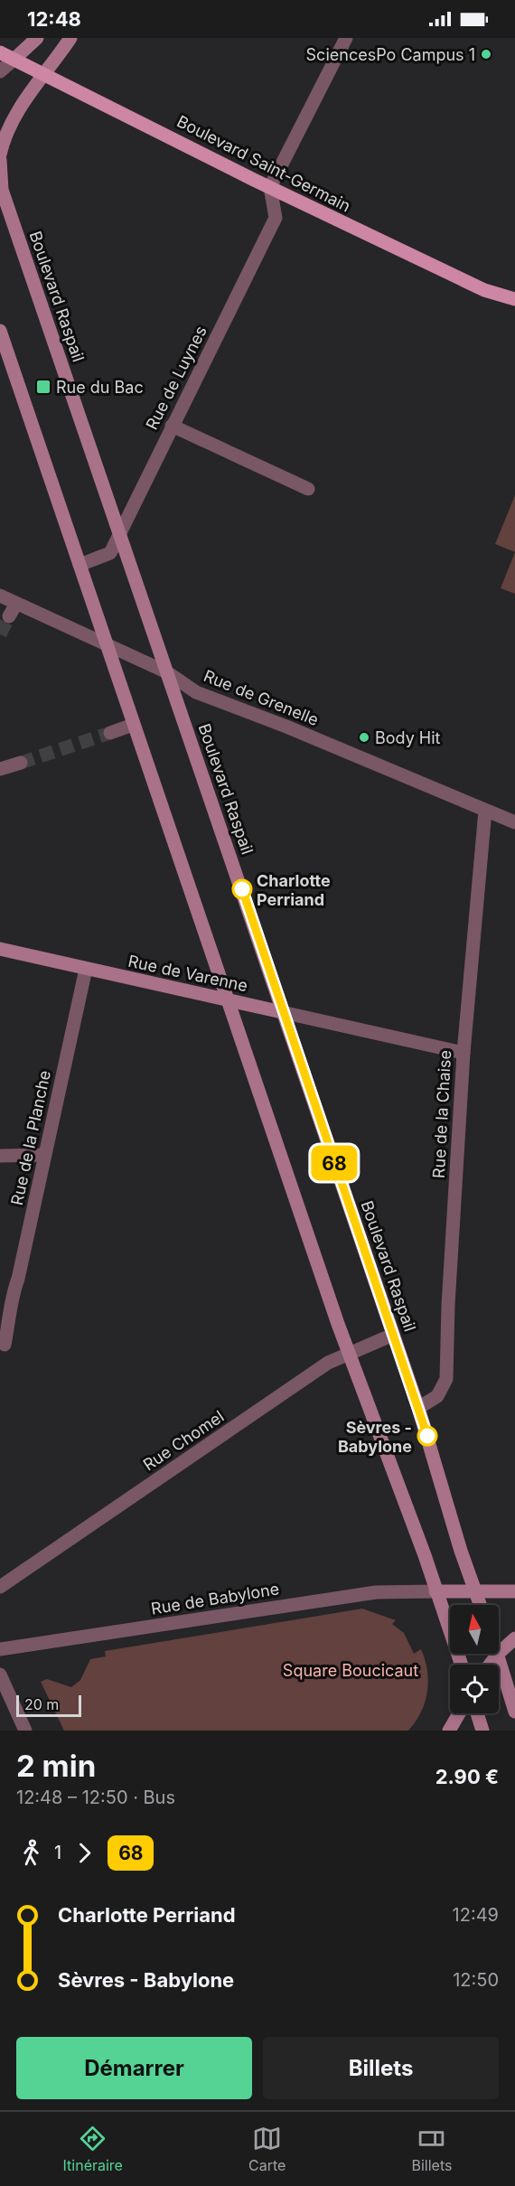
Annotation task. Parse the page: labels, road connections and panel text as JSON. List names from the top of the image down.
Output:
{
  "streets": {
    "main road": ["Boulevard Saint-Germain", "Boulevard Raspail", "Rue de Varenne"],
    "street": [
      "Rue de Luynes",
      "Rue de Grenelle",
      "Rue de la Chaise",
      "Rue de la Planche",
      "Rue Chomel",
      "Rue de Babylone"
    ]
  },
  "crossings": [
    ["Boulevard Saint-Germain", "Rue de Luynes"],
    ["Boulevard Raspail", "Rue de Luynes"],
    ["Boulevard Raspail", "Rue de Grenelle"],
    ["Boulevard Raspail", "Rue de Varenne"],
    ["Boulevard Raspail", "Rue de la Chaise"],
    ["Boulevard Raspail", "Rue Chomel"],
    ["Rue de Grenelle", "Rue de la Chaise"],
    ["Rue de Varenne", "Rue de la Chaise"],
    ["Rue de Varenne", "Rue de la Planche"]
  ],
  "parks": ["Square Boucicaut"],
  "places": {
    "other": [
      "SciencesPo Campus 1",
      "Body Hit",
      "Charlotte Perriand",
      "Sèvres - Babylone"
    ],
    "transit": ["Rue du Bac"]
  },
  "lines": ["bus line 68"],
  "scale_bar": "20 m",
  "north": "top",
  "page": {
    "status": "12:48",
    "on_map": "68",
    "scale": "20 m",
    "heading": ["2 min", "12:48 – 12:50 · Bus", "2.90 €"],
    "legs": ["1", "68"],
    "list": [
      {
        "name": "Charlotte Perriand",
        "value": "12:49"
      },
      {
        "name": "Sèvres - Babylone",
        "value": "12:50"
      }
    ],
    "buttons": ["Démarrer", "Billets"],
    "tabs": ["Itinéraire", "Carte", "Billets"]
  }
}
